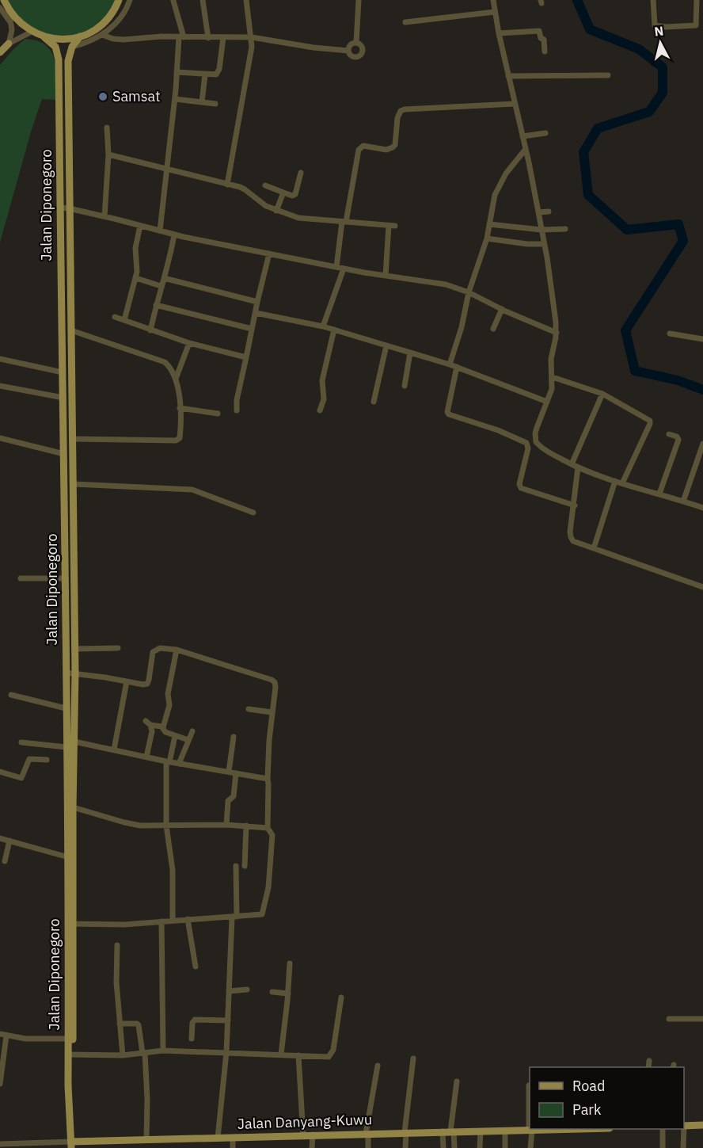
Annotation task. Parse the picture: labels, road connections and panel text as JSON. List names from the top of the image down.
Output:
{
  "streets": {
    "main road": ["Jalan Diponegoro", "Jalan Danyang-Kuwu"]
  },
  "crossings": [
    ["Jalan Diponegoro", "Jalan Danyang-Kuwu"]
  ],
  "places": ["Samsat"],
  "legend": ["Road", "Park"],
  "north": "top"
}
